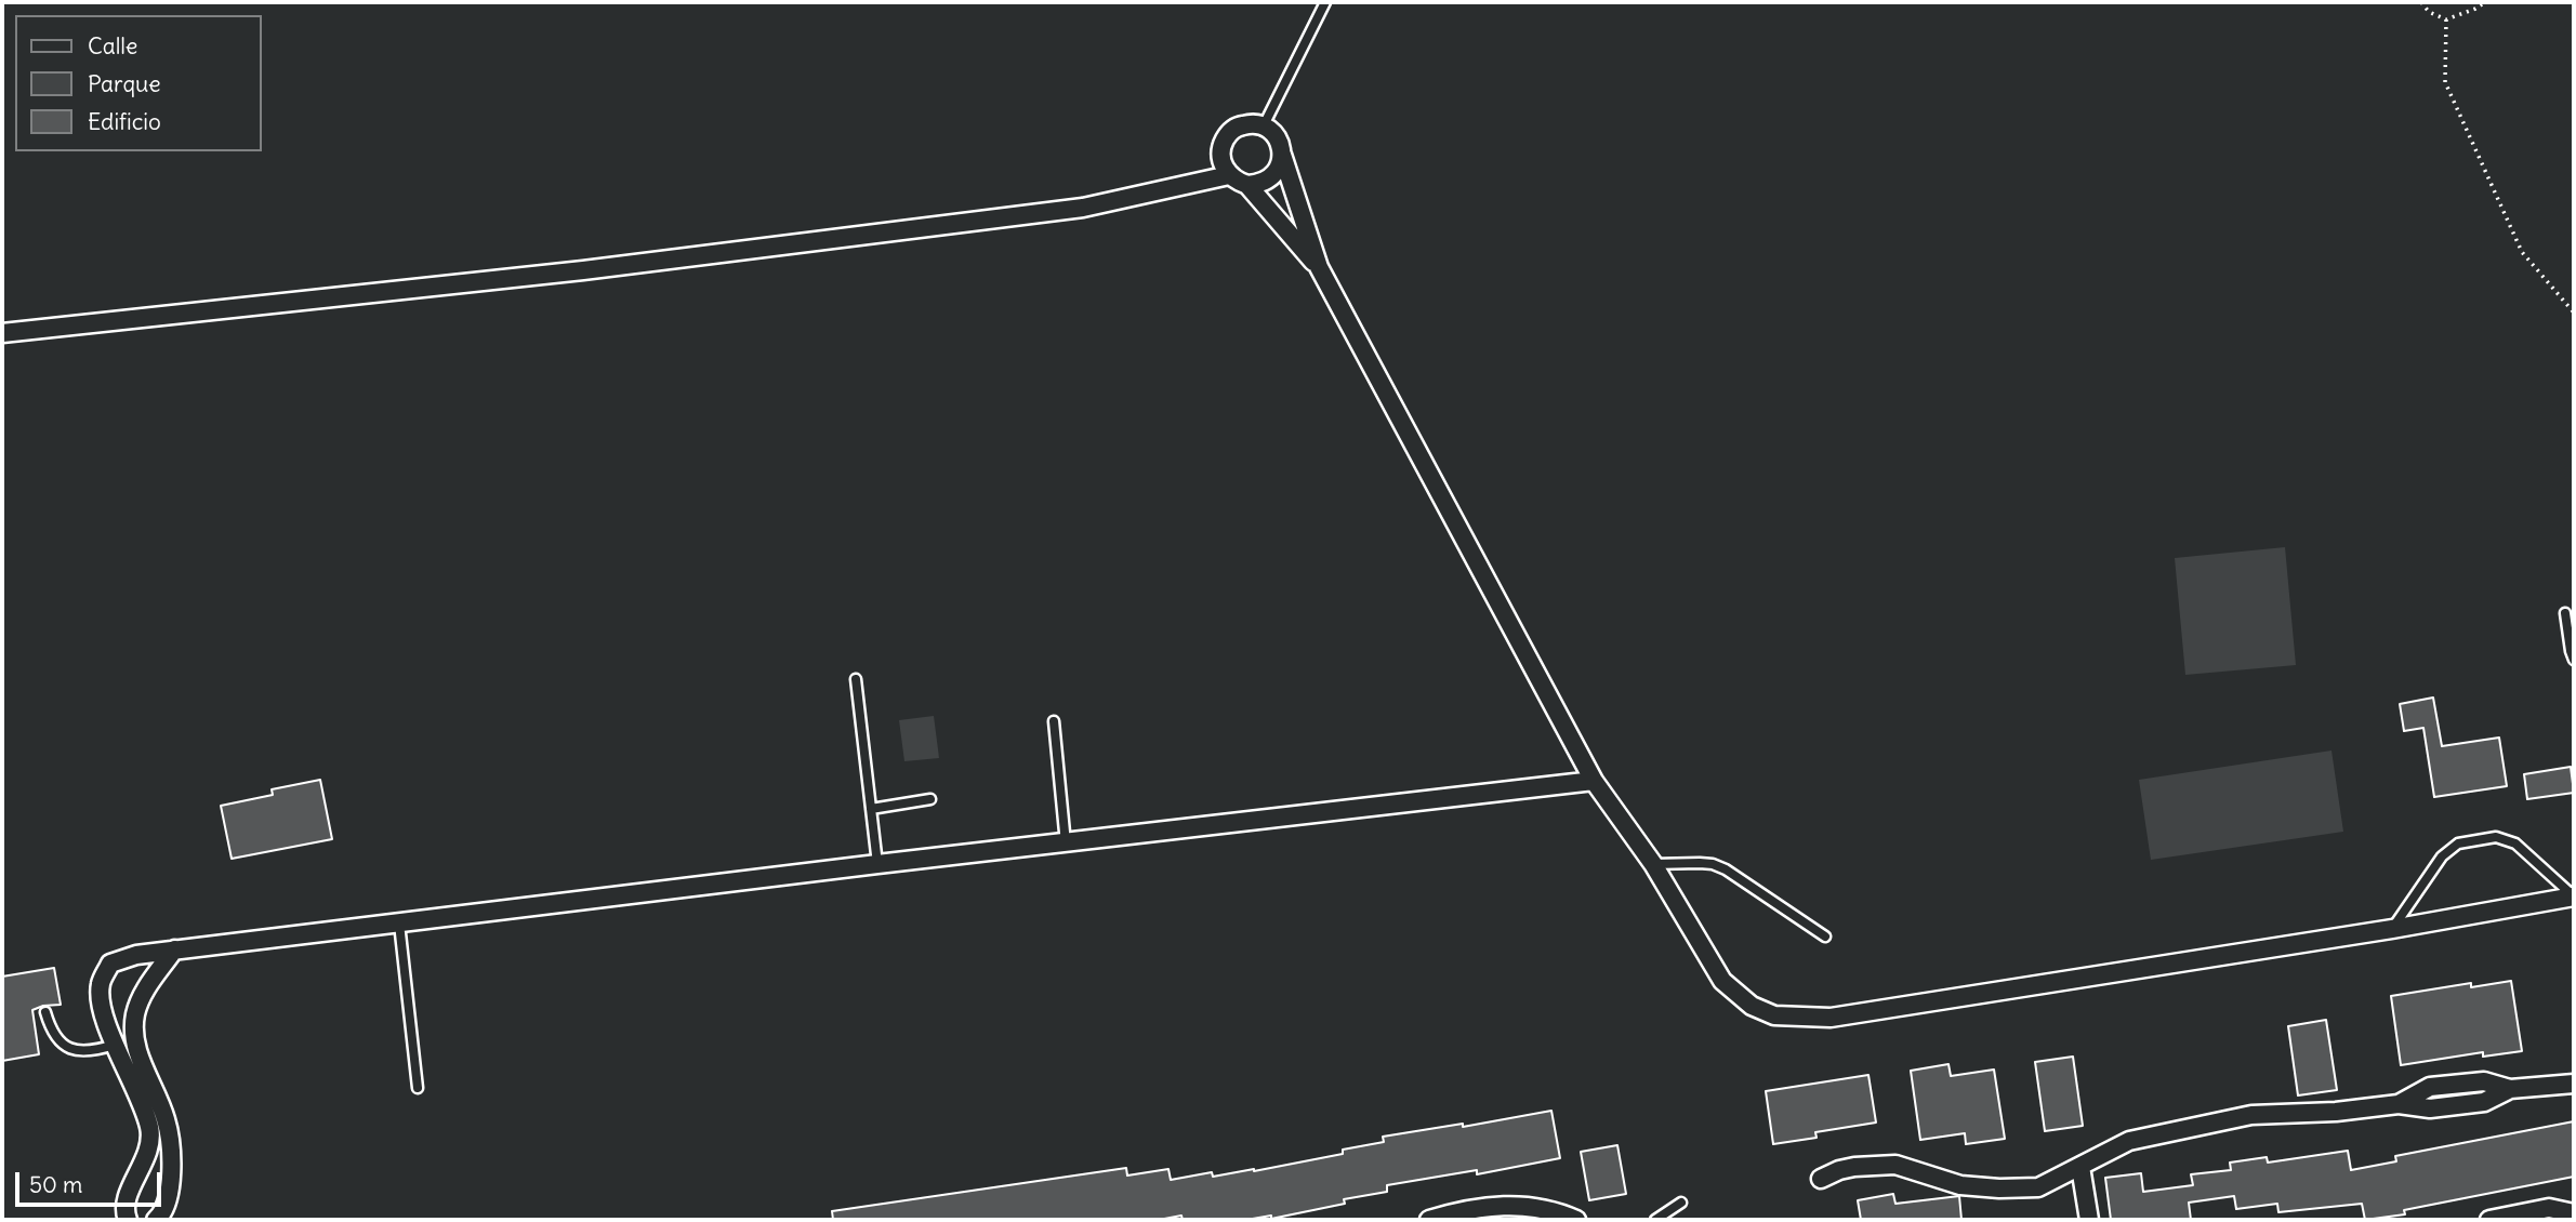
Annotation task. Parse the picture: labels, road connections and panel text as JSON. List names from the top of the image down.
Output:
{
  "legend": ["Calle", "Parque", "Edificio"],
  "scale_bar": "50 m"
}
